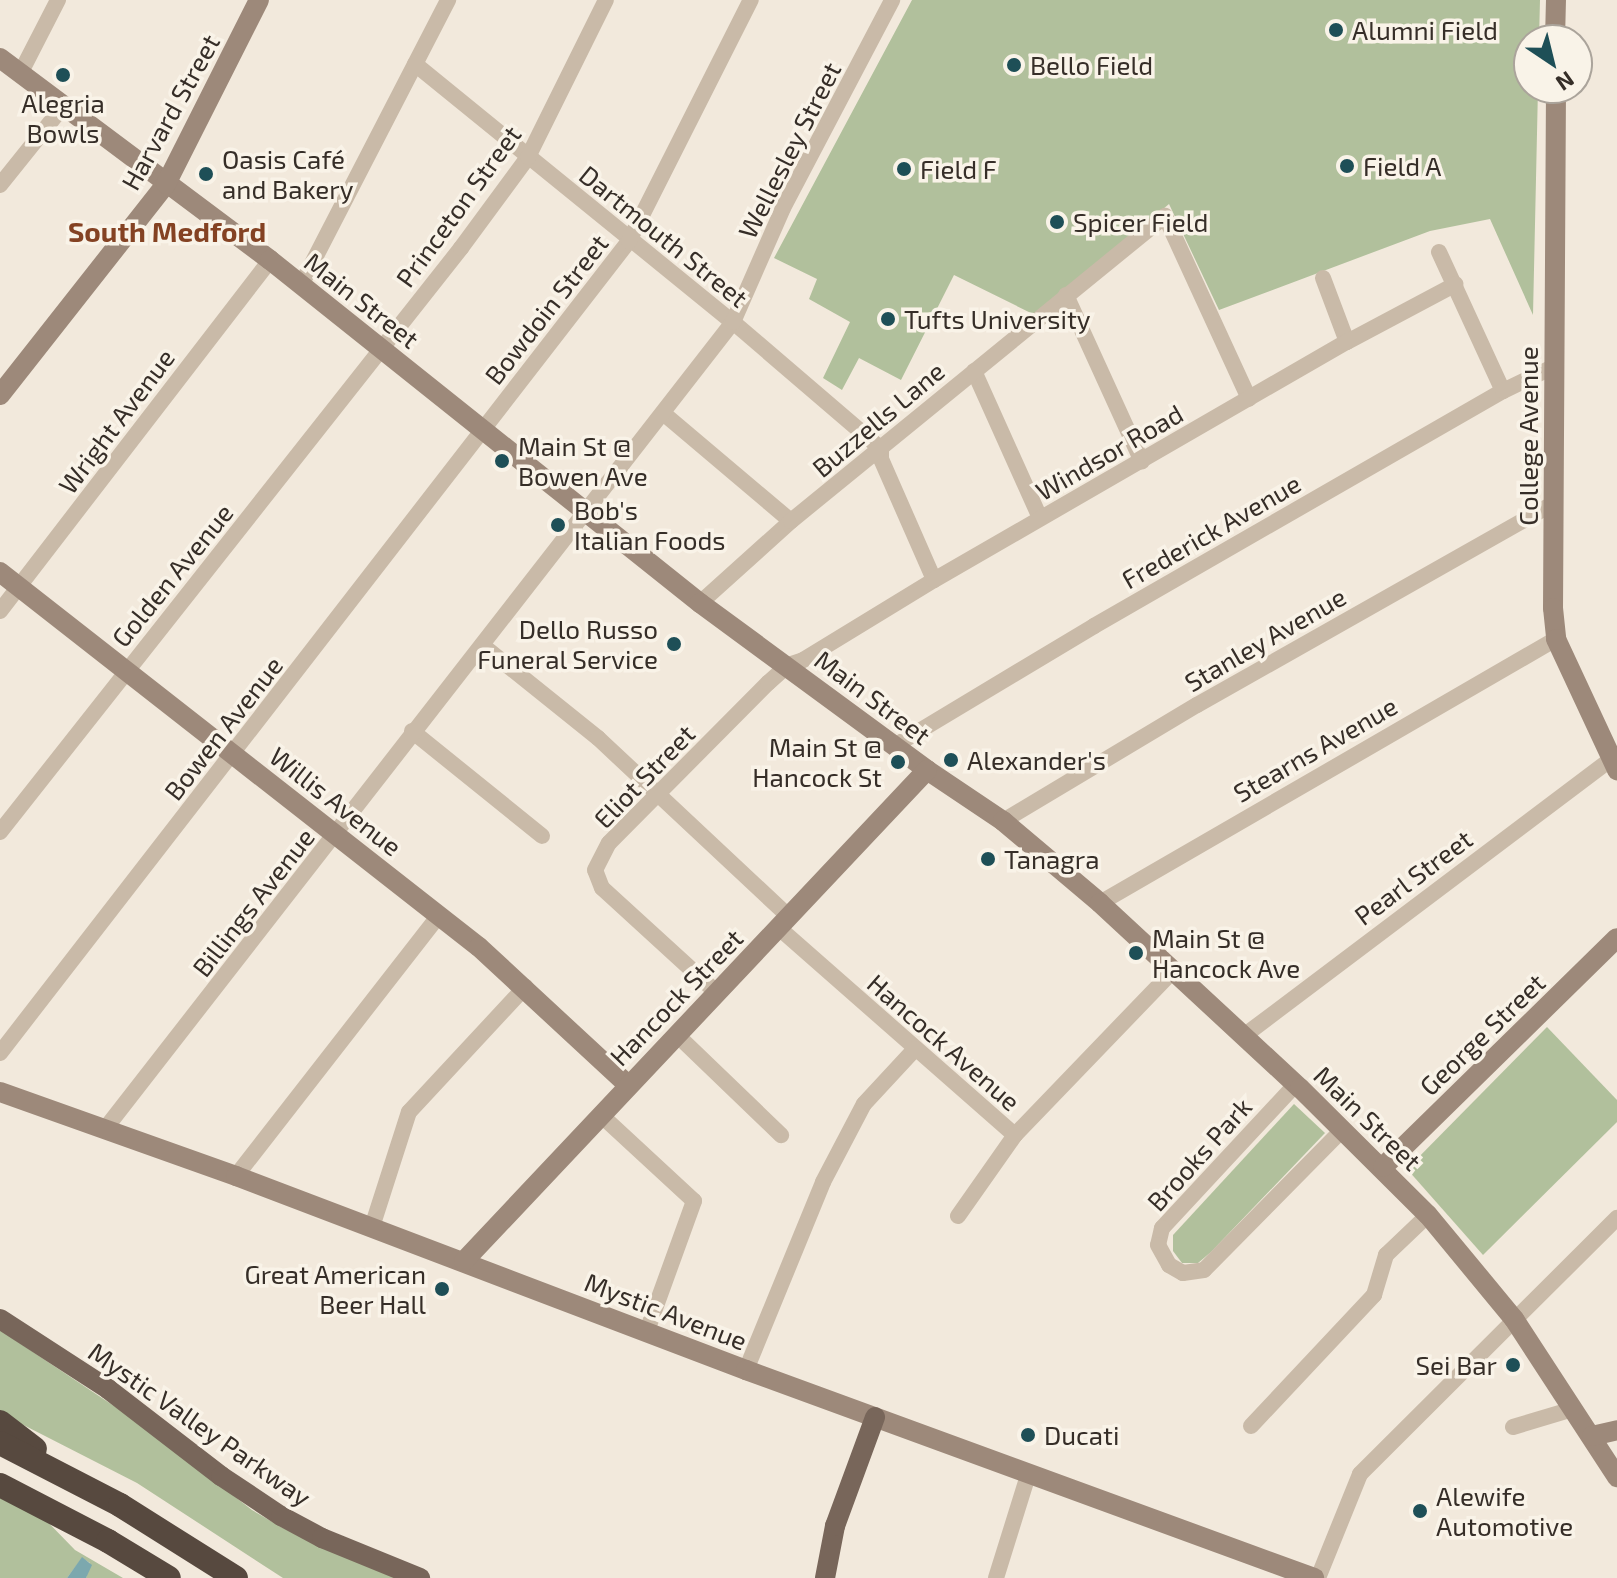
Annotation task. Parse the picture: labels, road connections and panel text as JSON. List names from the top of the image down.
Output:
{
  "streets": {
    "main road": [
      "Harvard Street",
      "Main Street",
      "College Avenue",
      "Willis Avenue",
      "Hancock Street",
      "George Street",
      "Mystic Avenue",
      "Mystic Valley Parkway"
    ],
    "street": [
      "Wellesley Street",
      "Princeton Street",
      "Dartmouth Street",
      "Bowdoin Street",
      "Buzzells Lane",
      "Wright Avenue",
      "Windsor Road",
      "Frederick Avenue",
      "Golden Avenue",
      "Stanley Avenue",
      "Bowen Avenue",
      "Stearns Avenue",
      "Eliot Street",
      "Pearl Street",
      "Billings Avenue",
      "Hancock Avenue",
      "Brooks Park"
    ]
  },
  "crossings": [
    ["Harvard Street", "Main Street"],
    ["Wellesley Street", "Dartmouth Street"],
    ["Wellesley Street", "Main Street"],
    ["Wellesley Street", "Billings Avenue"],
    ["Princeton Street", "Dartmouth Street"],
    ["Princeton Street", "Main Street"],
    ["Princeton Street", "Golden Avenue"],
    ["Dartmouth Street", "Bowdoin Street"],
    ["Dartmouth Street", "Buzzells Lane"],
    ["Main Street", "Bowdoin Street"],
    ["Main Street", "Buzzells Lane"],
    ["Main Street", "Wright Avenue"],
    ["Main Street", "Windsor Road"],
    ["Main Street", "Frederick Avenue"],
    ["Main Street", "Golden Avenue"],
    ["Main Street", "Stanley Avenue"],
    ["Main Street", "Bowen Avenue"],
    ["Main Street", "Stearns Avenue"],
    ["Main Street", "Eliot Street"],
    ["Main Street", "Pearl Street"],
    ["Main Street", "Billings Avenue"],
    ["Main Street", "Hancock Street"],
    ["Main Street", "George Street"],
    ["Main Street", "Hancock Avenue"],
    ["Main Street", "Brooks Park"],
    ["Bowdoin Street", "Bowen Avenue"],
    ["Buzzells Lane", "Windsor Road"],
    ["Wright Avenue", "Willis Avenue"],
    ["College Avenue", "Frederick Avenue"],
    ["College Avenue", "Stanley Avenue"],
    ["College Avenue", "Stearns Avenue"],
    ["College Avenue", "Pearl Street"],
    ["Windsor Road", "Eliot Street"],
    ["Golden Avenue", "Willis Avenue"],
    ["Bowen Avenue", "Willis Avenue"],
    ["Eliot Street", "Hancock Street"],
    ["Eliot Street", "Hancock Avenue"],
    ["Willis Avenue", "Billings Avenue"],
    ["Willis Avenue", "Hancock Street"],
    ["Billings Avenue", "Hancock Avenue"],
    ["Billings Avenue", "Mystic Avenue"],
    ["Hancock Street", "Hancock Avenue"],
    ["Hancock Street", "Mystic Avenue"]
  ],
  "districts": ["South Medford"],
  "places": [
    "Alumni Field",
    "Bello Field",
    "Alegria Bowls",
    "Field A",
    "Field F",
    "Oasis Café and Bakery",
    "Spicer Field",
    "Tufts University",
    "Main St @ Bowen Ave",
    "Bob's Italian Foods",
    "Dello Russo Funeral Service",
    "Alexander's",
    "Main St @ Hancock St",
    "Tanagra",
    "Main St @ Hancock Ave",
    "Great American Beer Hall",
    "Sei Bar",
    "Ducati",
    "Alewife Automotive"
  ],
  "north": "bottom right"
}
